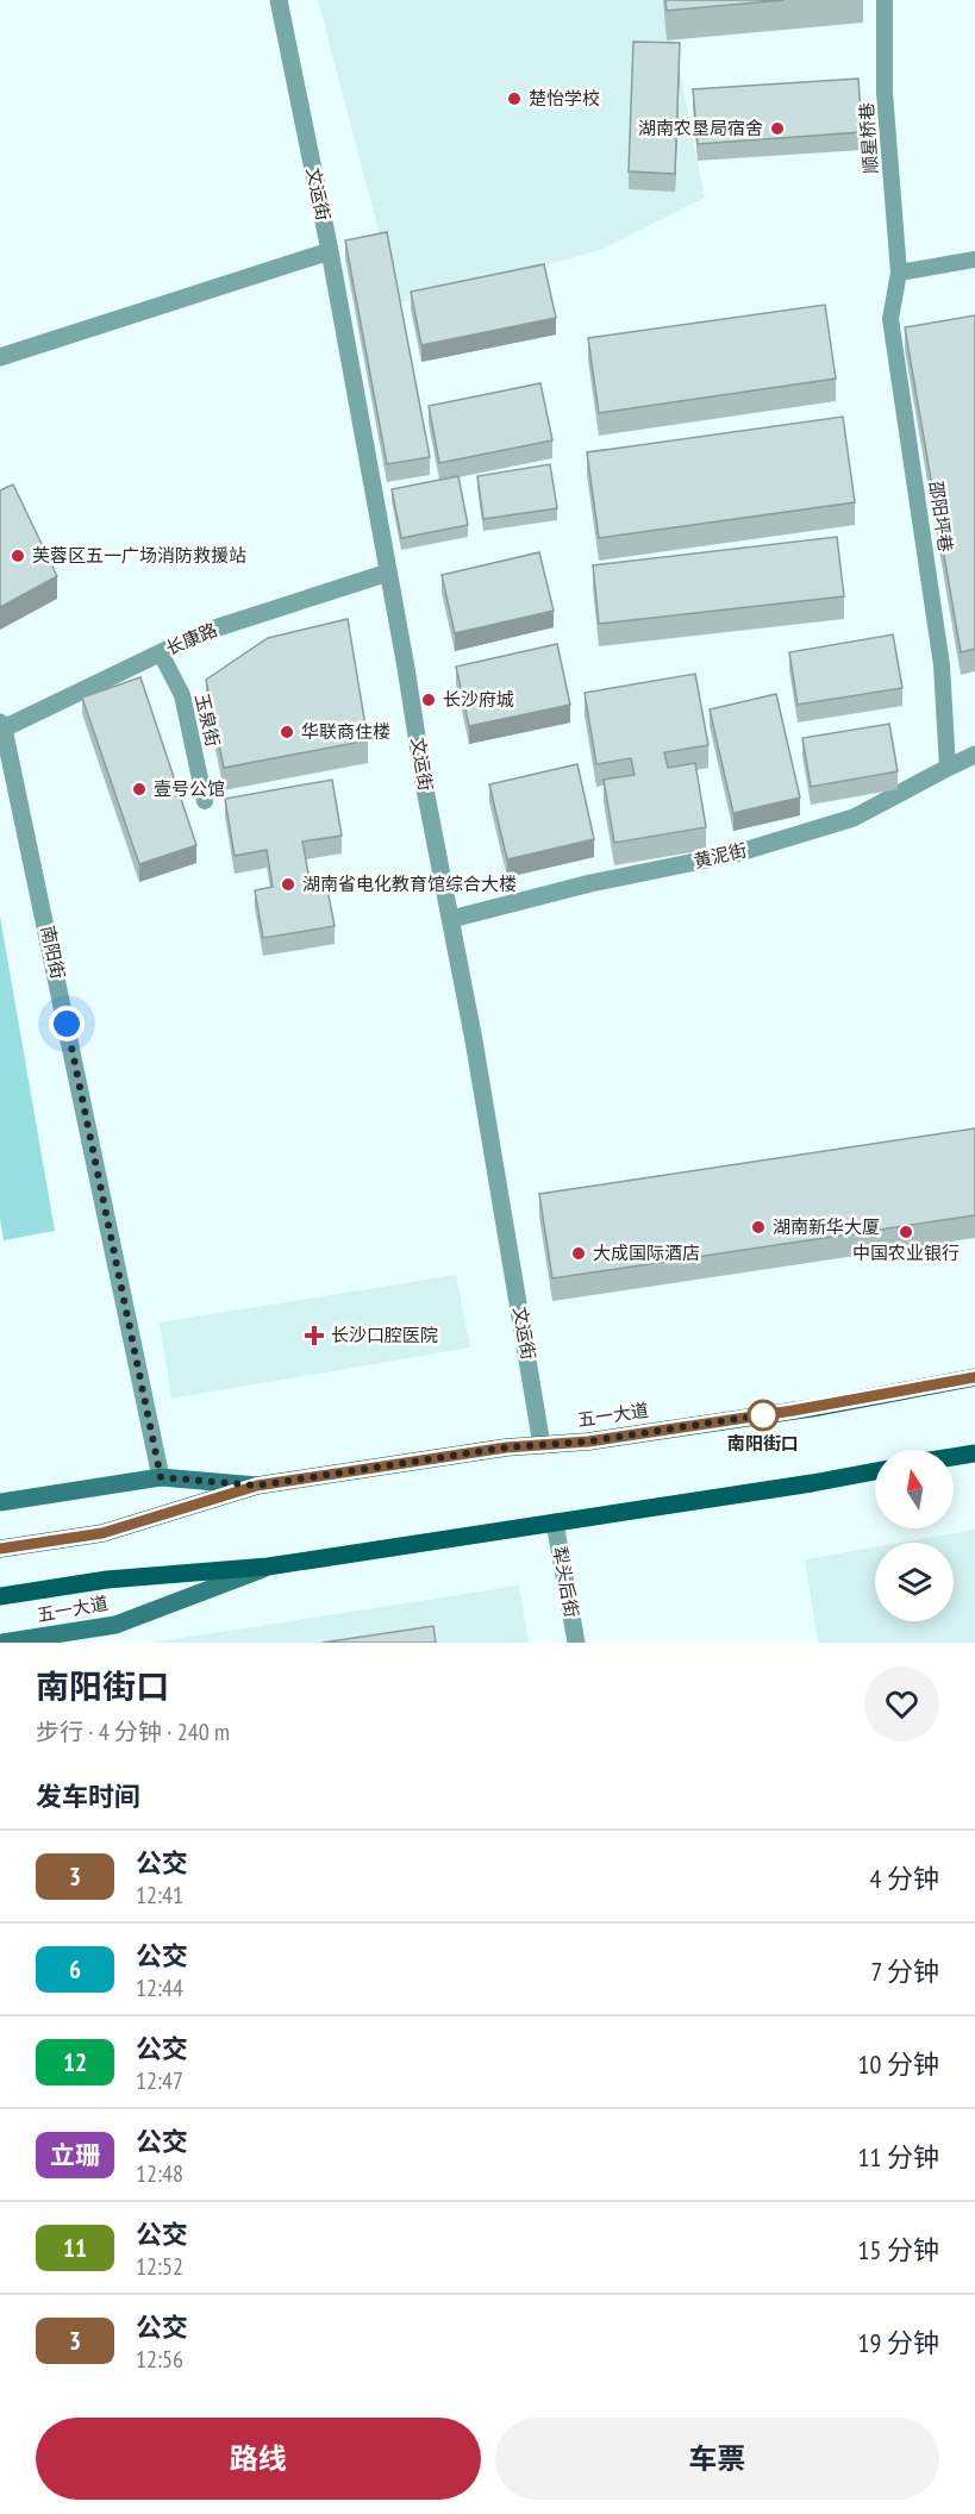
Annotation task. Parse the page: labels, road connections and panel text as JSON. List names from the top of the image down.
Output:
{
  "streets": {
    "main road": ["五一大道"],
    "street": [
      "文运街",
      "长康路",
      "黄泥街",
      "南阳街",
      "犁头后街"
    ],
    "lane": ["顺星桥巷", "邵阳坪巷", "玉泉街"]
  },
  "crossings": [
    ["顺星桥巷", "邵阳坪巷"],
    ["文运街", "长康路"],
    ["文运街", "黄泥街"],
    ["文运街", "五一大道"],
    ["邵阳坪巷", "黄泥街"],
    ["长康路", "玉泉街"],
    ["长康路", "南阳街"],
    ["南阳街", "五一大道"],
    ["五一大道", "犁头后街"]
  ],
  "places": {
    "other": [
      "楚怡学校",
      "湖南农垦局宿舍",
      "芙蓉区五一广场消防救援站",
      "长沙府城",
      "华联商住楼",
      "壹号公馆",
      "湖南省电化教育馆综合大楼",
      "湖南新华大厦",
      "中国农业银行",
      "大成国际酒店",
      "南阳街口"
    ],
    "health": ["长沙口腔医院"]
  },
  "lines": ["bus line 3"],
  "north": "top",
  "page": {
    "heading": [
      ["南阳街口", "步行 · 4 分钟 · 240 m"],
      "发车时间"
    ],
    "list": [
      {
        "mark": "3",
        "name": "公交",
        "note": "12:41",
        "value": "4 分钟"
      },
      {
        "mark": "6",
        "name": "公交",
        "note": "12:44",
        "value": "7 分钟"
      },
      {
        "mark": "12",
        "name": "公交",
        "note": "12:47",
        "value": "10 分钟"
      },
      {
        "mark": "立珊",
        "name": "公交",
        "note": "12:48",
        "value": "11 分钟"
      },
      {
        "mark": "11",
        "name": "公交",
        "note": "12:52",
        "value": "15 分钟"
      },
      {
        "mark": "3",
        "name": "公交",
        "note": "12:56",
        "value": "19 分钟"
      }
    ],
    "buttons": ["路线", "车票"]
  }
}
